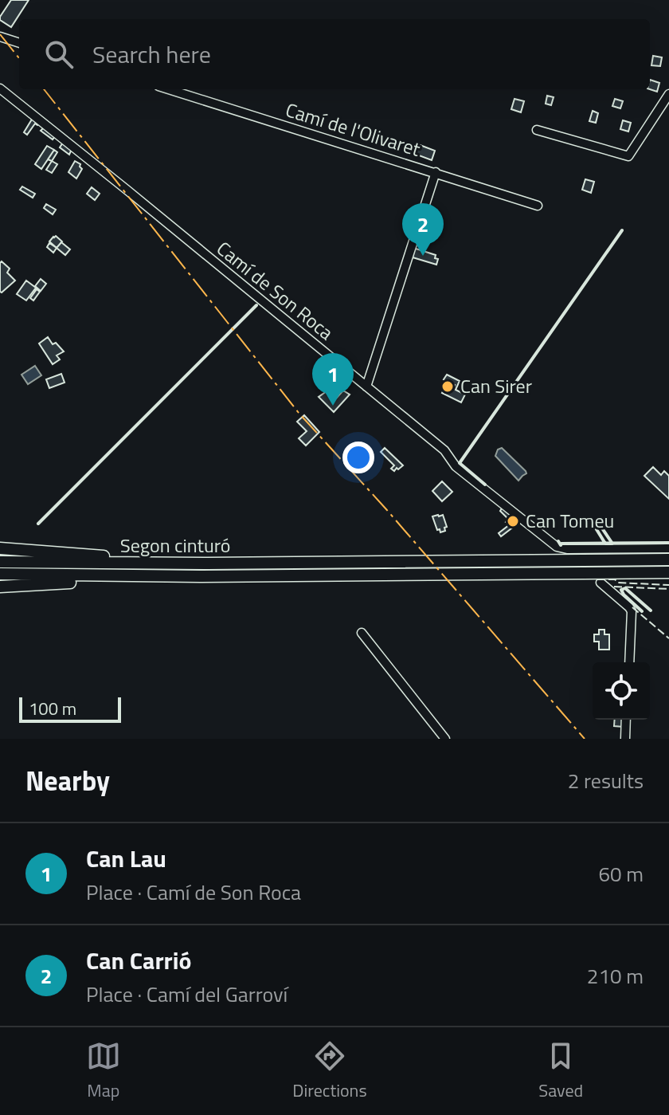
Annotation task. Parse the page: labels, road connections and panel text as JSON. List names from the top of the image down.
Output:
{
  "streets": {
    "highway": ["Segon cinturó"],
    "street": ["Camí de l'Olivaret", "Camí de Son Roca"]
  },
  "places": ["Can Sirer", "Can Tomeu"],
  "scale_bar": "100 m",
  "page": {
    "search": "Search here",
    "pins": ["2", "1"],
    "scale": "100 m",
    "heading": ["Nearby", "2 results"],
    "list": [
      {
        "mark": "1",
        "name": "Can Lau",
        "note": "Place · Camí de Son Roca",
        "value": "60 m"
      },
      {
        "mark": "2",
        "name": "Can Carrió",
        "note": "Place · Camí del Garroví",
        "value": "210 m"
      }
    ],
    "nav": ["Map", "Directions", "Saved"]
  }
}
